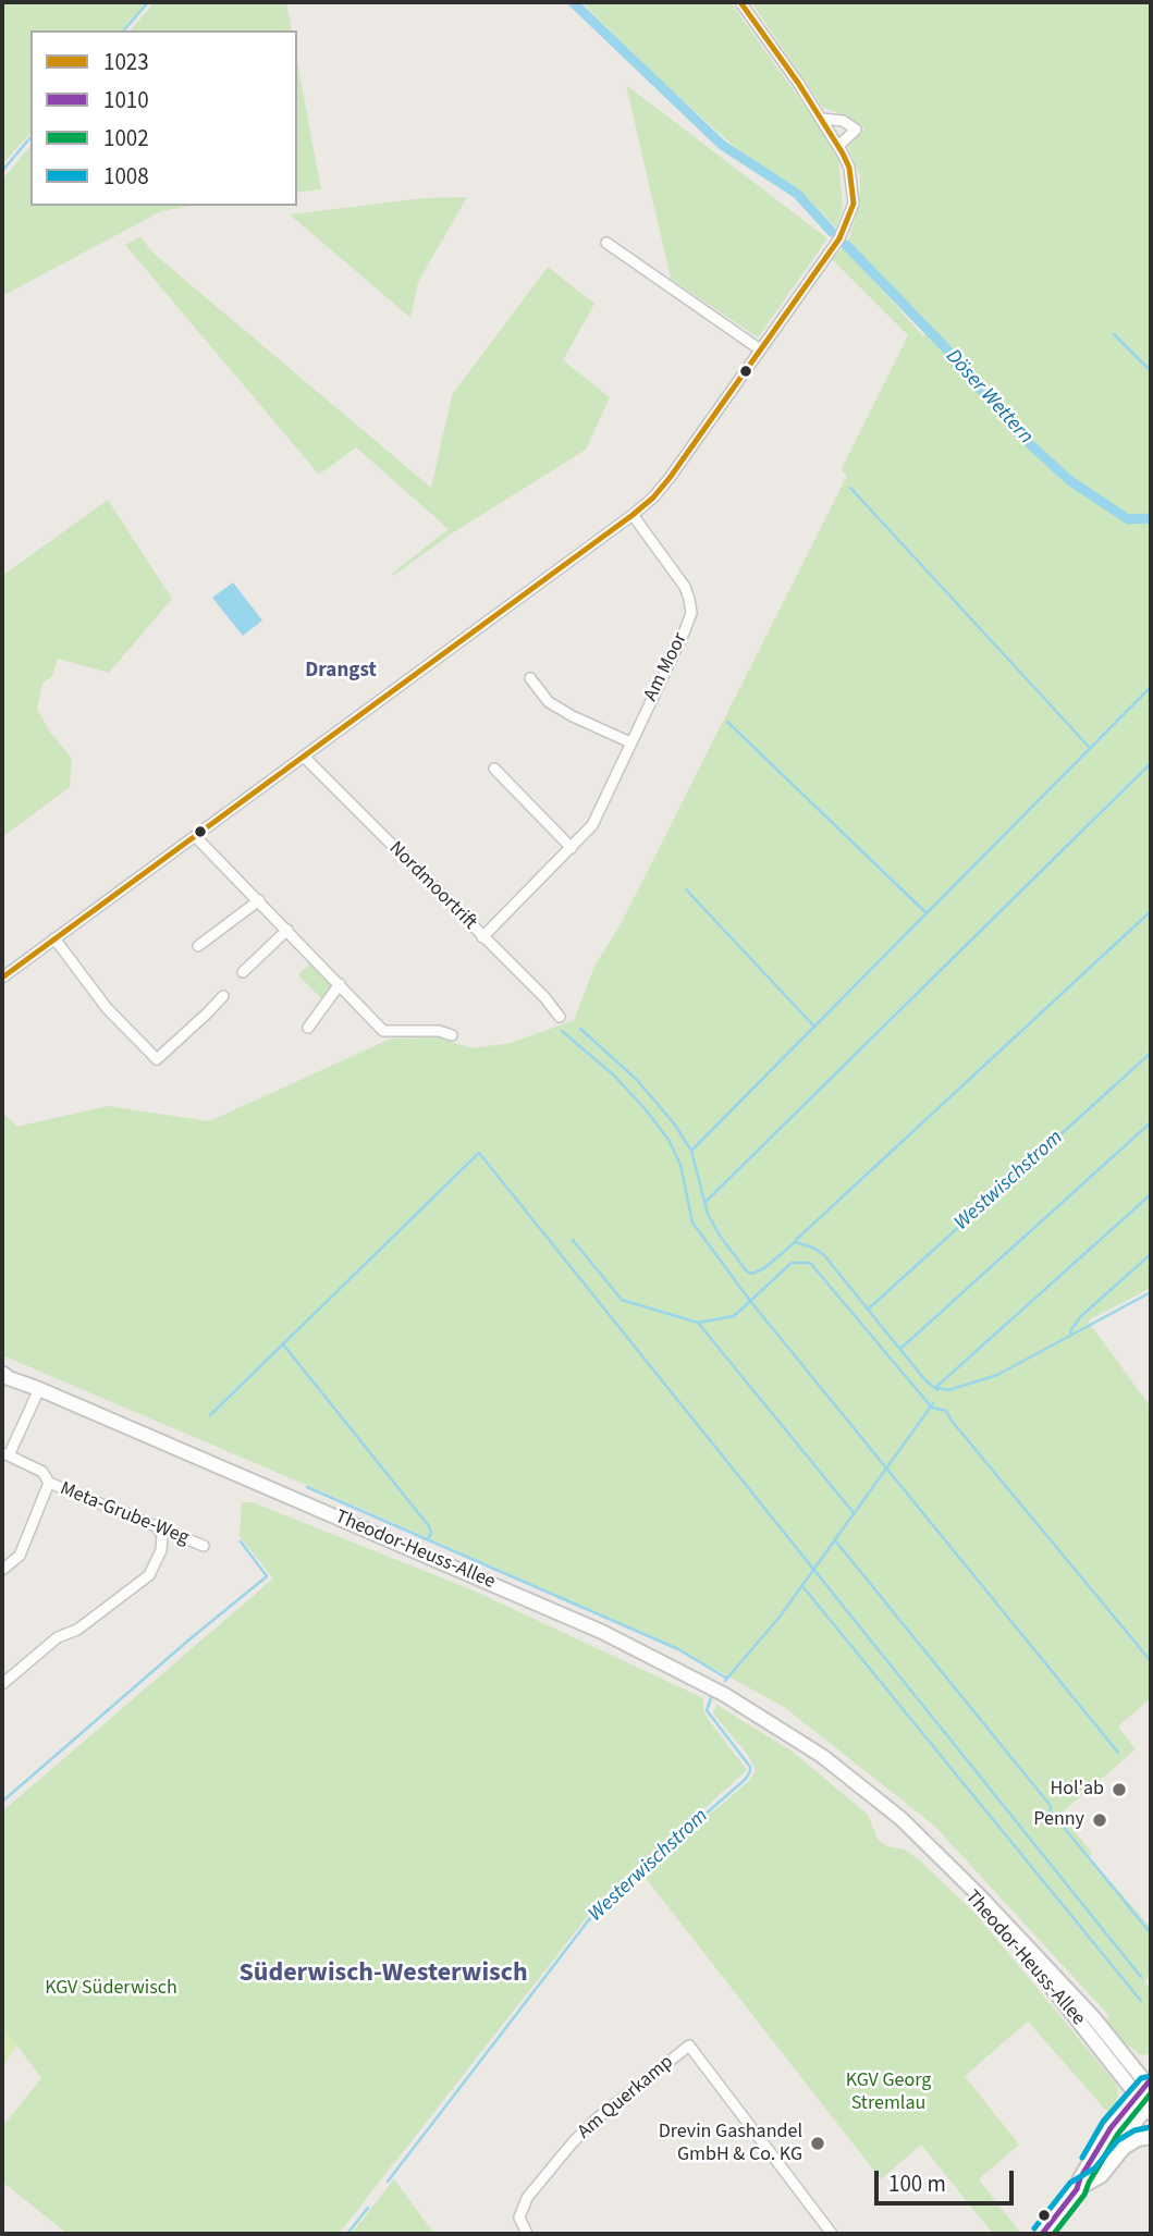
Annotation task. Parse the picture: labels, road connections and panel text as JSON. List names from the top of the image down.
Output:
{
  "streets": {
    "street": [
      "Am Moor",
      "Nordmoortrift",
      "Meta-Grube-Weg",
      "Theodor-Heuss-Allee",
      "Am Querkamp"
    ]
  },
  "crossings": [
    ["Am Moor", "Nordmoortrift"],
    ["Meta-Grube-Weg", "Theodor-Heuss-Allee"]
  ],
  "districts": ["Drangst", "Süderwisch-Westerwisch"],
  "water": ["Döser Wettern", "Westwischstrom", "Westerwischstrom"],
  "parks": ["KGV Süderwisch", "KGV Georg Stremlau"],
  "places": ["Hol'ab", "Penny", "Drevin Gashandel GmbH & Co. KG"],
  "lines": [
    "transit line 1023",
    "transit line 1008",
    "transit line 1010",
    "transit line 1002"
  ],
  "legend": [
    "1023",
    "1010",
    "1002",
    "1008"
  ],
  "scale_bar": "100 m"
}
